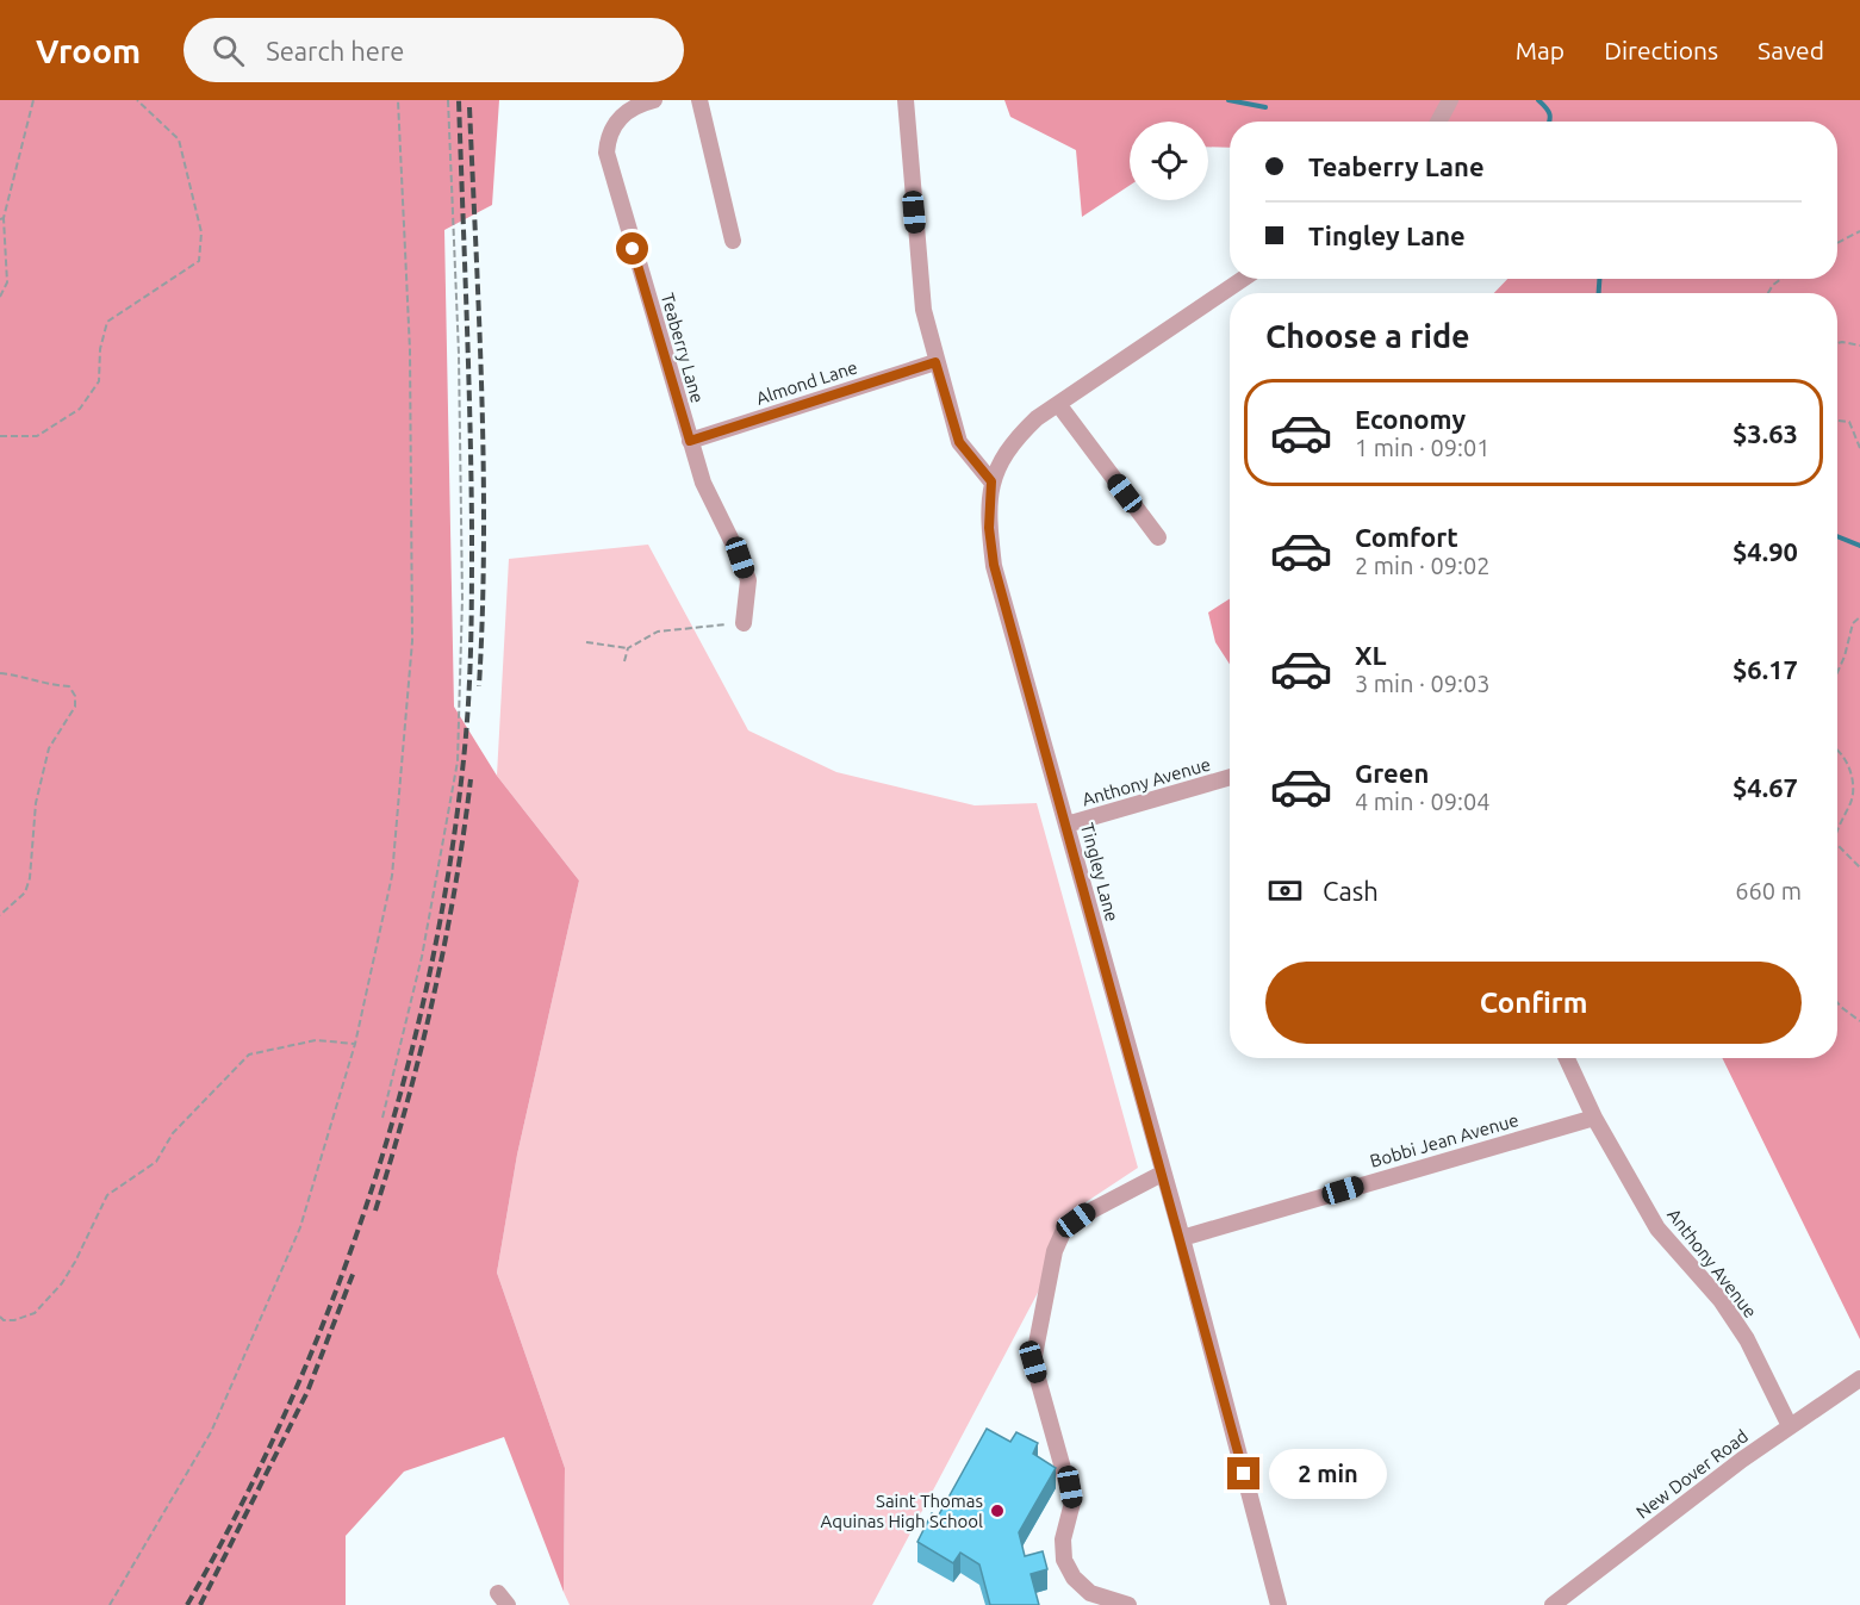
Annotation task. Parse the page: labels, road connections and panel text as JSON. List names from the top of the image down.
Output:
{
  "streets": {
    "street": [
      "Teaberry Lane",
      "Almond Lane",
      "Anthony Avenue",
      "Tingley Lane",
      "Bobbi Jean Avenue",
      "New Dover Road"
    ]
  },
  "crossings": [
    ["Teaberry Lane", "Almond Lane"],
    ["Anthony Avenue", "Tingley Lane"],
    ["Anthony Avenue", "Bobbi Jean Avenue"],
    ["Anthony Avenue", "New Dover Road"],
    ["Tingley Lane", "Bobbi Jean Avenue"]
  ],
  "places": ["Saint Thomas Aquinas High School"],
  "page": {
    "header": "Vroom",
    "search": "Search here",
    "nav": ["Map", "Directions", "Saved"],
    "banner": ["Teaberry Lane", "Tingley Lane"],
    "heading": "Choose a ride",
    "list": [
      {
        "name": "Economy",
        "note": "1 min · 09:01",
        "value": "$3.63"
      },
      {
        "name": "Comfort",
        "note": "2 min · 09:02",
        "value": "$4.90"
      },
      {
        "name": "XL",
        "note": "3 min · 09:03",
        "value": "$6.17"
      },
      {
        "name": "Green",
        "note": "4 min · 09:04",
        "value": "$4.67"
      }
    ],
    "pay": ["Cash", "660 m"],
    "buttons": "Confirm",
    "bubble": "2 min"
  }
}
